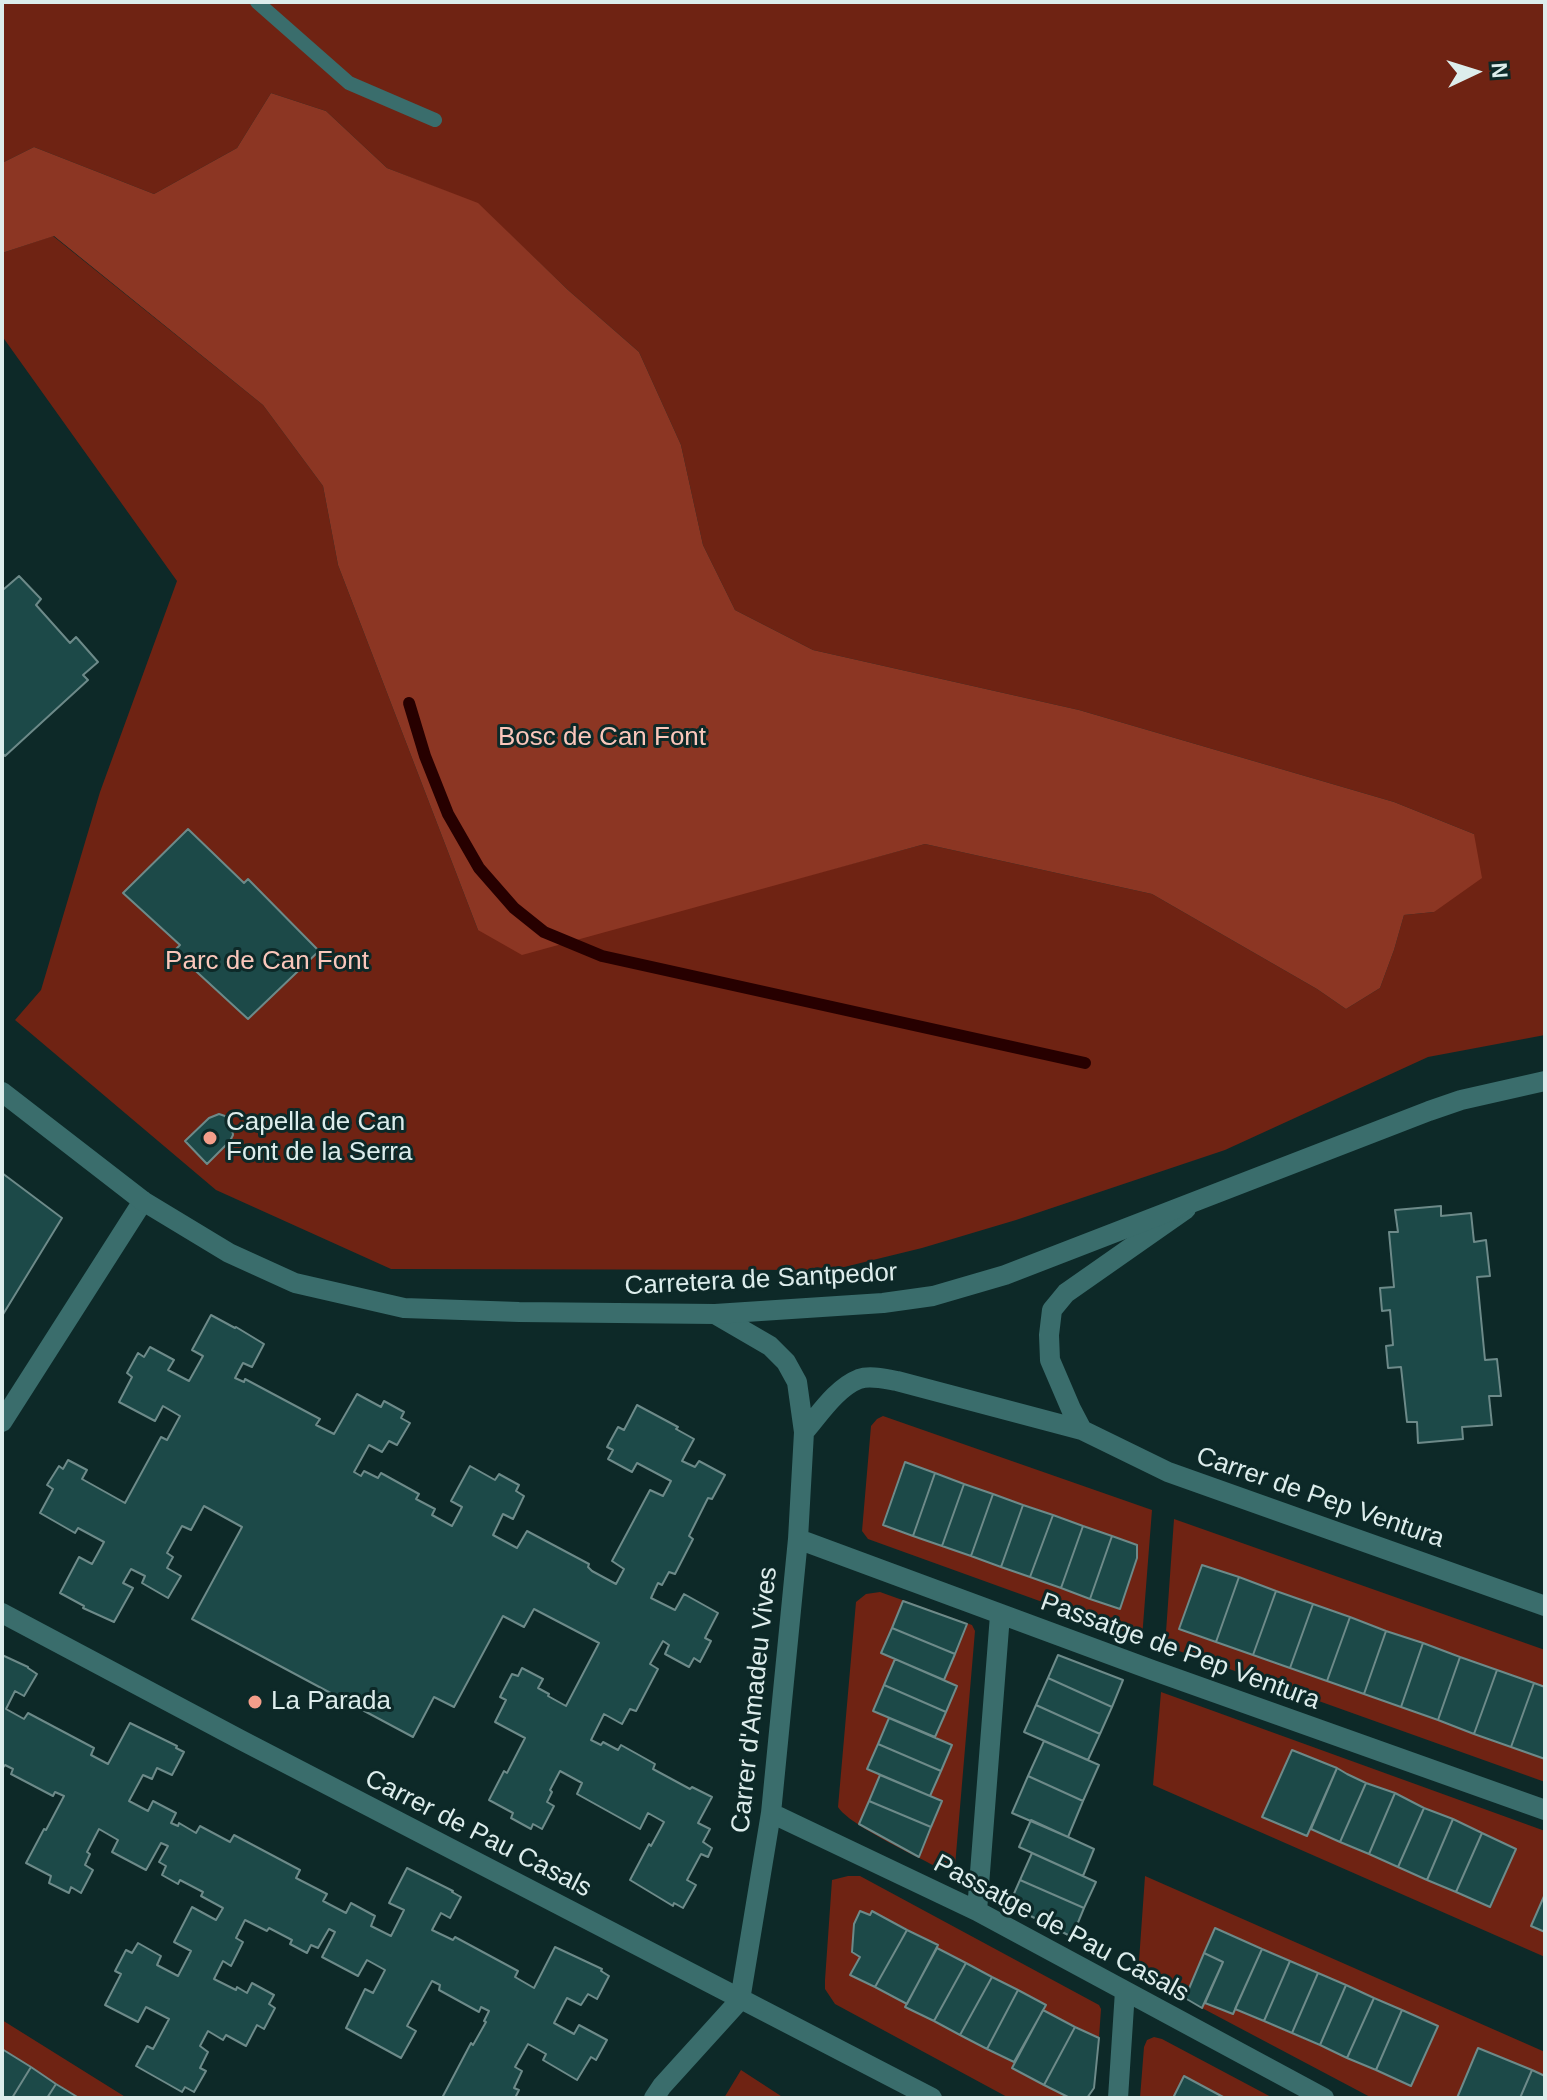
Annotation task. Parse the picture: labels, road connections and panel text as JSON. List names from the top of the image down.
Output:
{
  "streets": {
    "street": [
      "Carretera de Santpedor",
      "Carrer de Pep Ventura",
      "Passatge de Pep Ventura",
      "Carrer d'Amadeu Vives",
      "Carrer de Pau Casals",
      "Passatge de Pau Casals"
    ]
  },
  "crossings": [
    ["Carretera de Santpedor", "Carrer d'Amadeu Vives"],
    ["Carrer de Pep Ventura", "Carrer d'Amadeu Vives"],
    ["Passatge de Pep Ventura", "Carrer d'Amadeu Vives"],
    ["Carrer d'Amadeu Vives", "Carrer de Pau Casals"],
    ["Carrer d'Amadeu Vives", "Passatge de Pau Casals"]
  ],
  "parks": ["Bosc de Can Font", "Parc de Can Font"],
  "places": ["Capella de Can Font de la Serra", "La Parada"],
  "north": "right"
}
